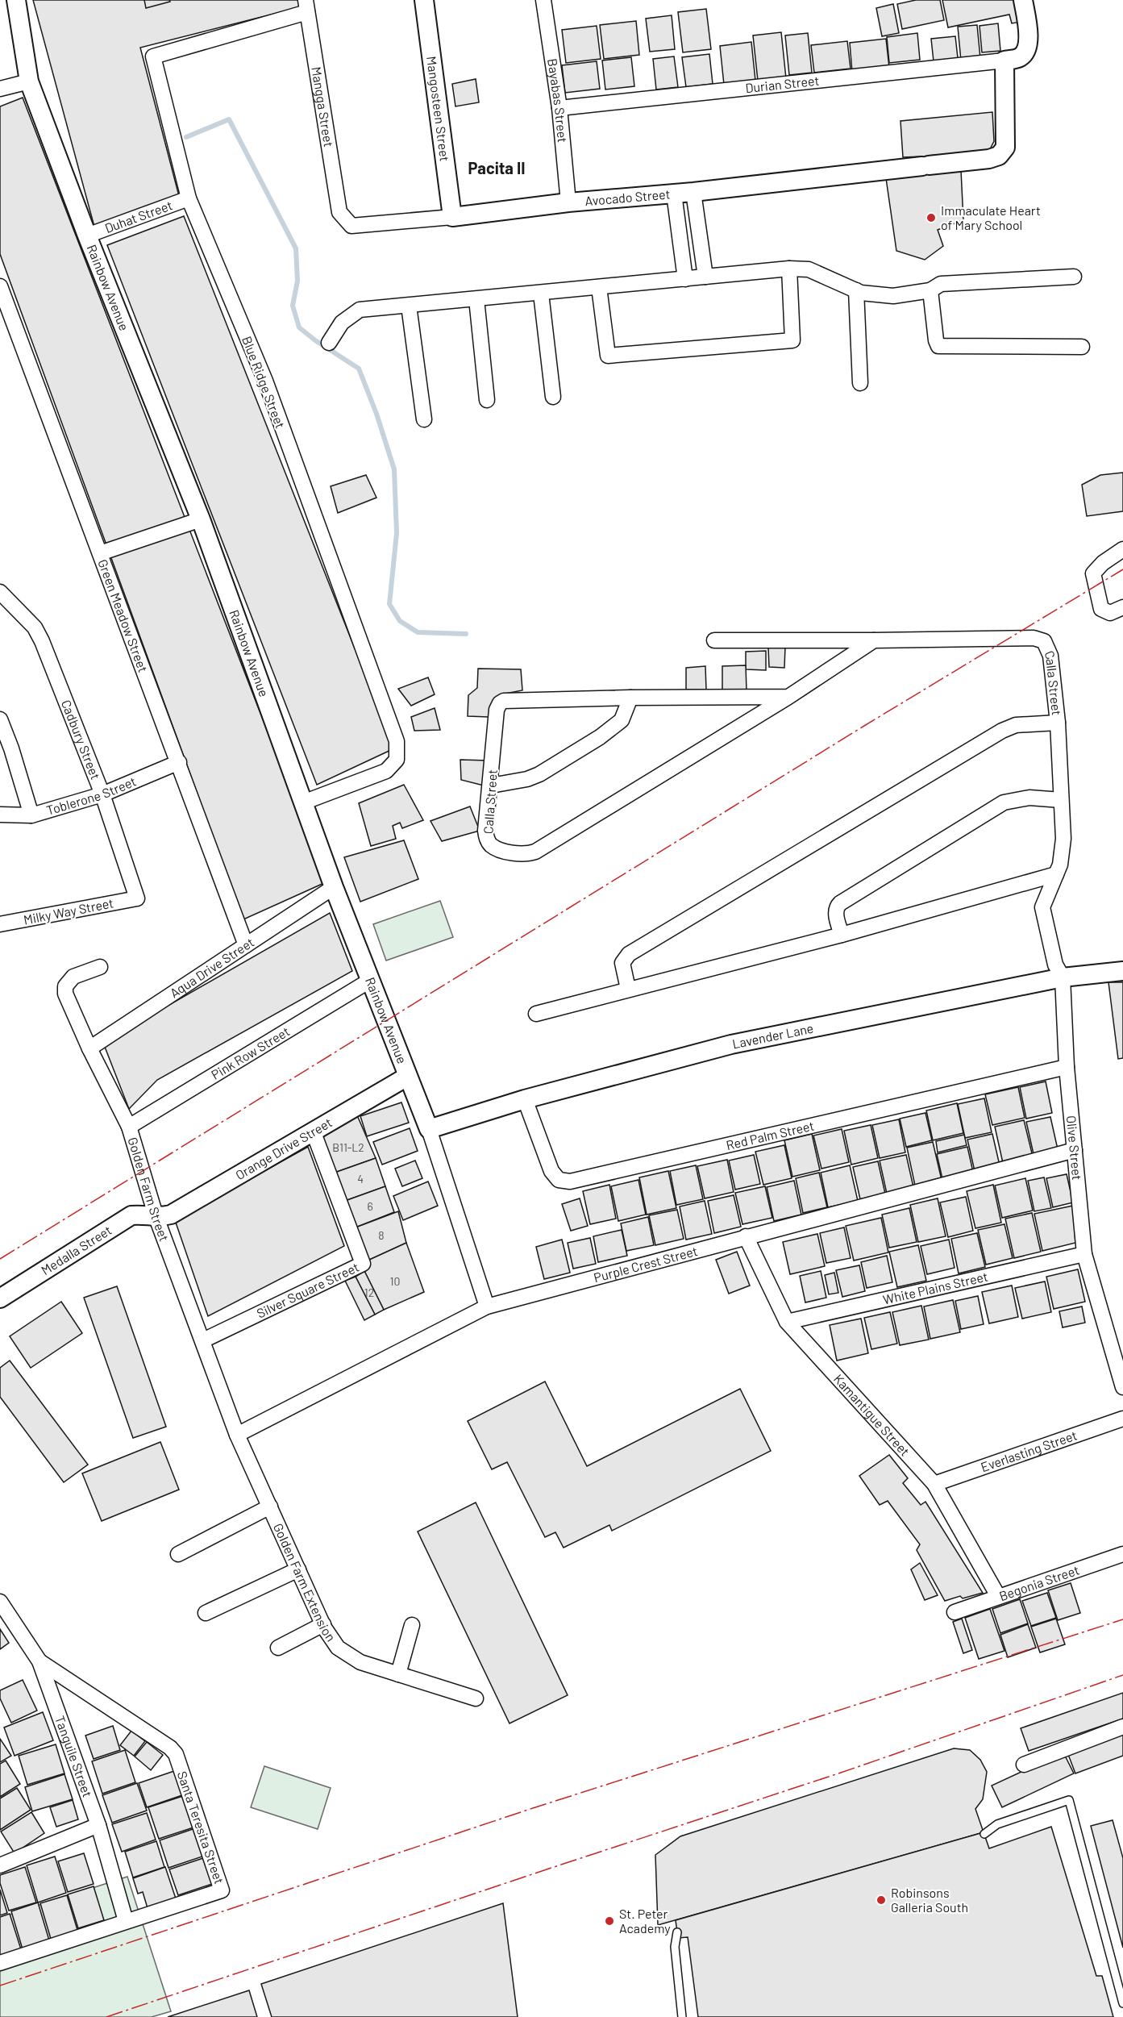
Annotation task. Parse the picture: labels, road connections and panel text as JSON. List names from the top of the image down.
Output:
{
  "streets": {
    "street": [
      "Durian Street",
      "Bayabas Street",
      "Mangga Street",
      "Mangosteen Street",
      "Avocado Street",
      "Duhat Street",
      "Rainbow Avenue",
      "Blue Ridge Street",
      "Green Meadow Street",
      "Calla Street",
      "Cadbury Street",
      "Toblerone Street",
      "Milky Way Street",
      "Aqua Drive Street",
      "Lavender Lane",
      "Pink Row Street",
      "Red Palm Street",
      "Olive Street",
      "Orange Drive Street",
      "Golden Farm Street",
      "Medalla Street",
      "Purple Crest Street",
      "White Plains Street",
      "Silver Square Street",
      "Kamantigue Street",
      "Everlasting Street",
      "Golden Farm Extension",
      "Begonia Street",
      "Tanguile Street",
      "Santa Teresita Street"
    ]
  },
  "crossings": [
    ["Durian Street", "Bayabas Street"],
    ["Durian Street", "Avocado Street"],
    ["Bayabas Street", "Avocado Street"],
    ["Mangga Street", "Avocado Street"],
    ["Mangga Street", "Blue Ridge Street"],
    ["Mangosteen Street", "Avocado Street"],
    ["Duhat Street", "Rainbow Avenue"],
    ["Duhat Street", "Blue Ridge Street"],
    ["Rainbow Avenue", "Blue Ridge Street"],
    ["Rainbow Avenue", "Aqua Drive Street"],
    ["Rainbow Avenue", "Lavender Lane"],
    ["Rainbow Avenue", "Pink Row Street"],
    ["Rainbow Avenue", "Orange Drive Street"],
    ["Rainbow Avenue", "Purple Crest Street"],
    ["Green Meadow Street", "Toblerone Street"],
    ["Green Meadow Street", "Aqua Drive Street"],
    ["Calla Street", "Olive Street"],
    ["Cadbury Street", "Toblerone Street"],
    ["Cadbury Street", "Milky Way Street"],
    ["Aqua Drive Street", "Golden Farm Street"],
    ["Lavender Lane", "Red Palm Street"],
    ["Lavender Lane", "Olive Street"],
    ["Pink Row Street", "Golden Farm Street"],
    ["Red Palm Street", "Olive Street"],
    ["Olive Street", "Purple Crest Street"],
    ["Olive Street", "White Plains Street"],
    ["Orange Drive Street", "Golden Farm Street"],
    ["Orange Drive Street", "Medalla Street"],
    ["Orange Drive Street", "Silver Square Street"],
    ["Golden Farm Street", "Medalla Street"],
    ["Golden Farm Street", "Purple Crest Street"],
    ["Golden Farm Street", "Silver Square Street"],
    ["Golden Farm Street", "Golden Farm Extension"],
    ["Purple Crest Street", "Kamantigue Street"],
    ["Purple Crest Street", "Golden Farm Extension"],
    ["White Plains Street", "Kamantigue Street"],
    ["Kamantigue Street", "Everlasting Street"],
    ["Kamantigue Street", "Begonia Street"],
    ["Tanguile Street", "Santa Teresita Street"]
  ],
  "districts": ["Pacita II"],
  "places": ["Immaculate Heart of Mary School", "Robinsons Galleria South", "St. Peter Academy"],
  "house_numbers": [
    "B11-L2",
    "4",
    "6",
    "8",
    "10",
    "12"
  ]
}
